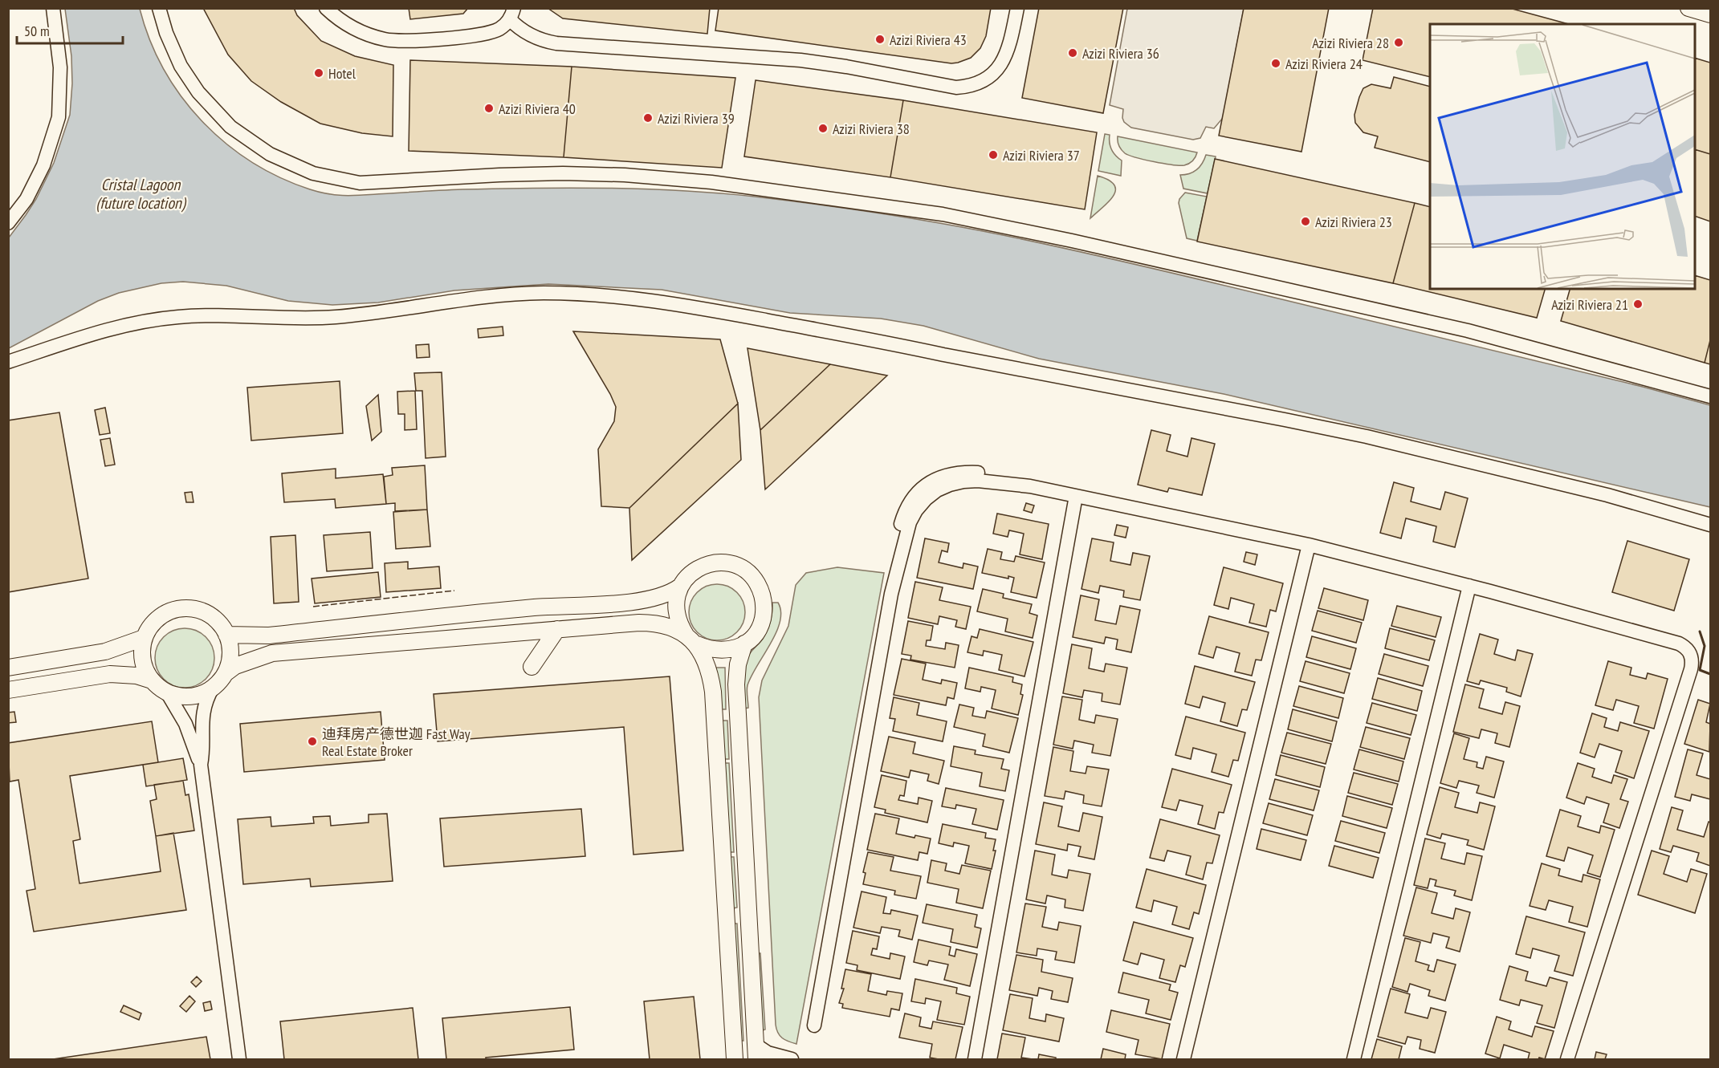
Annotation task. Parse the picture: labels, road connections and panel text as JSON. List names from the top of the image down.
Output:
{
  "water": ["Cristal Lagoon (future location)"],
  "places": [
    "Azizi Riviera 43",
    "Azizi Riviera 28",
    "Azizi Riviera 36",
    "Azizi Riviera 24",
    "Hotel",
    "Azizi Riviera 40",
    "Azizi Riviera 39",
    "Azizi Riviera 38",
    "Azizi Riviera 37",
    "Azizi Riviera 23",
    "Azizi Riviera 21",
    "迪拜房产德世迦 Fast Way Real Estate Broker"
  ],
  "scale_bar": "50 m"
}
